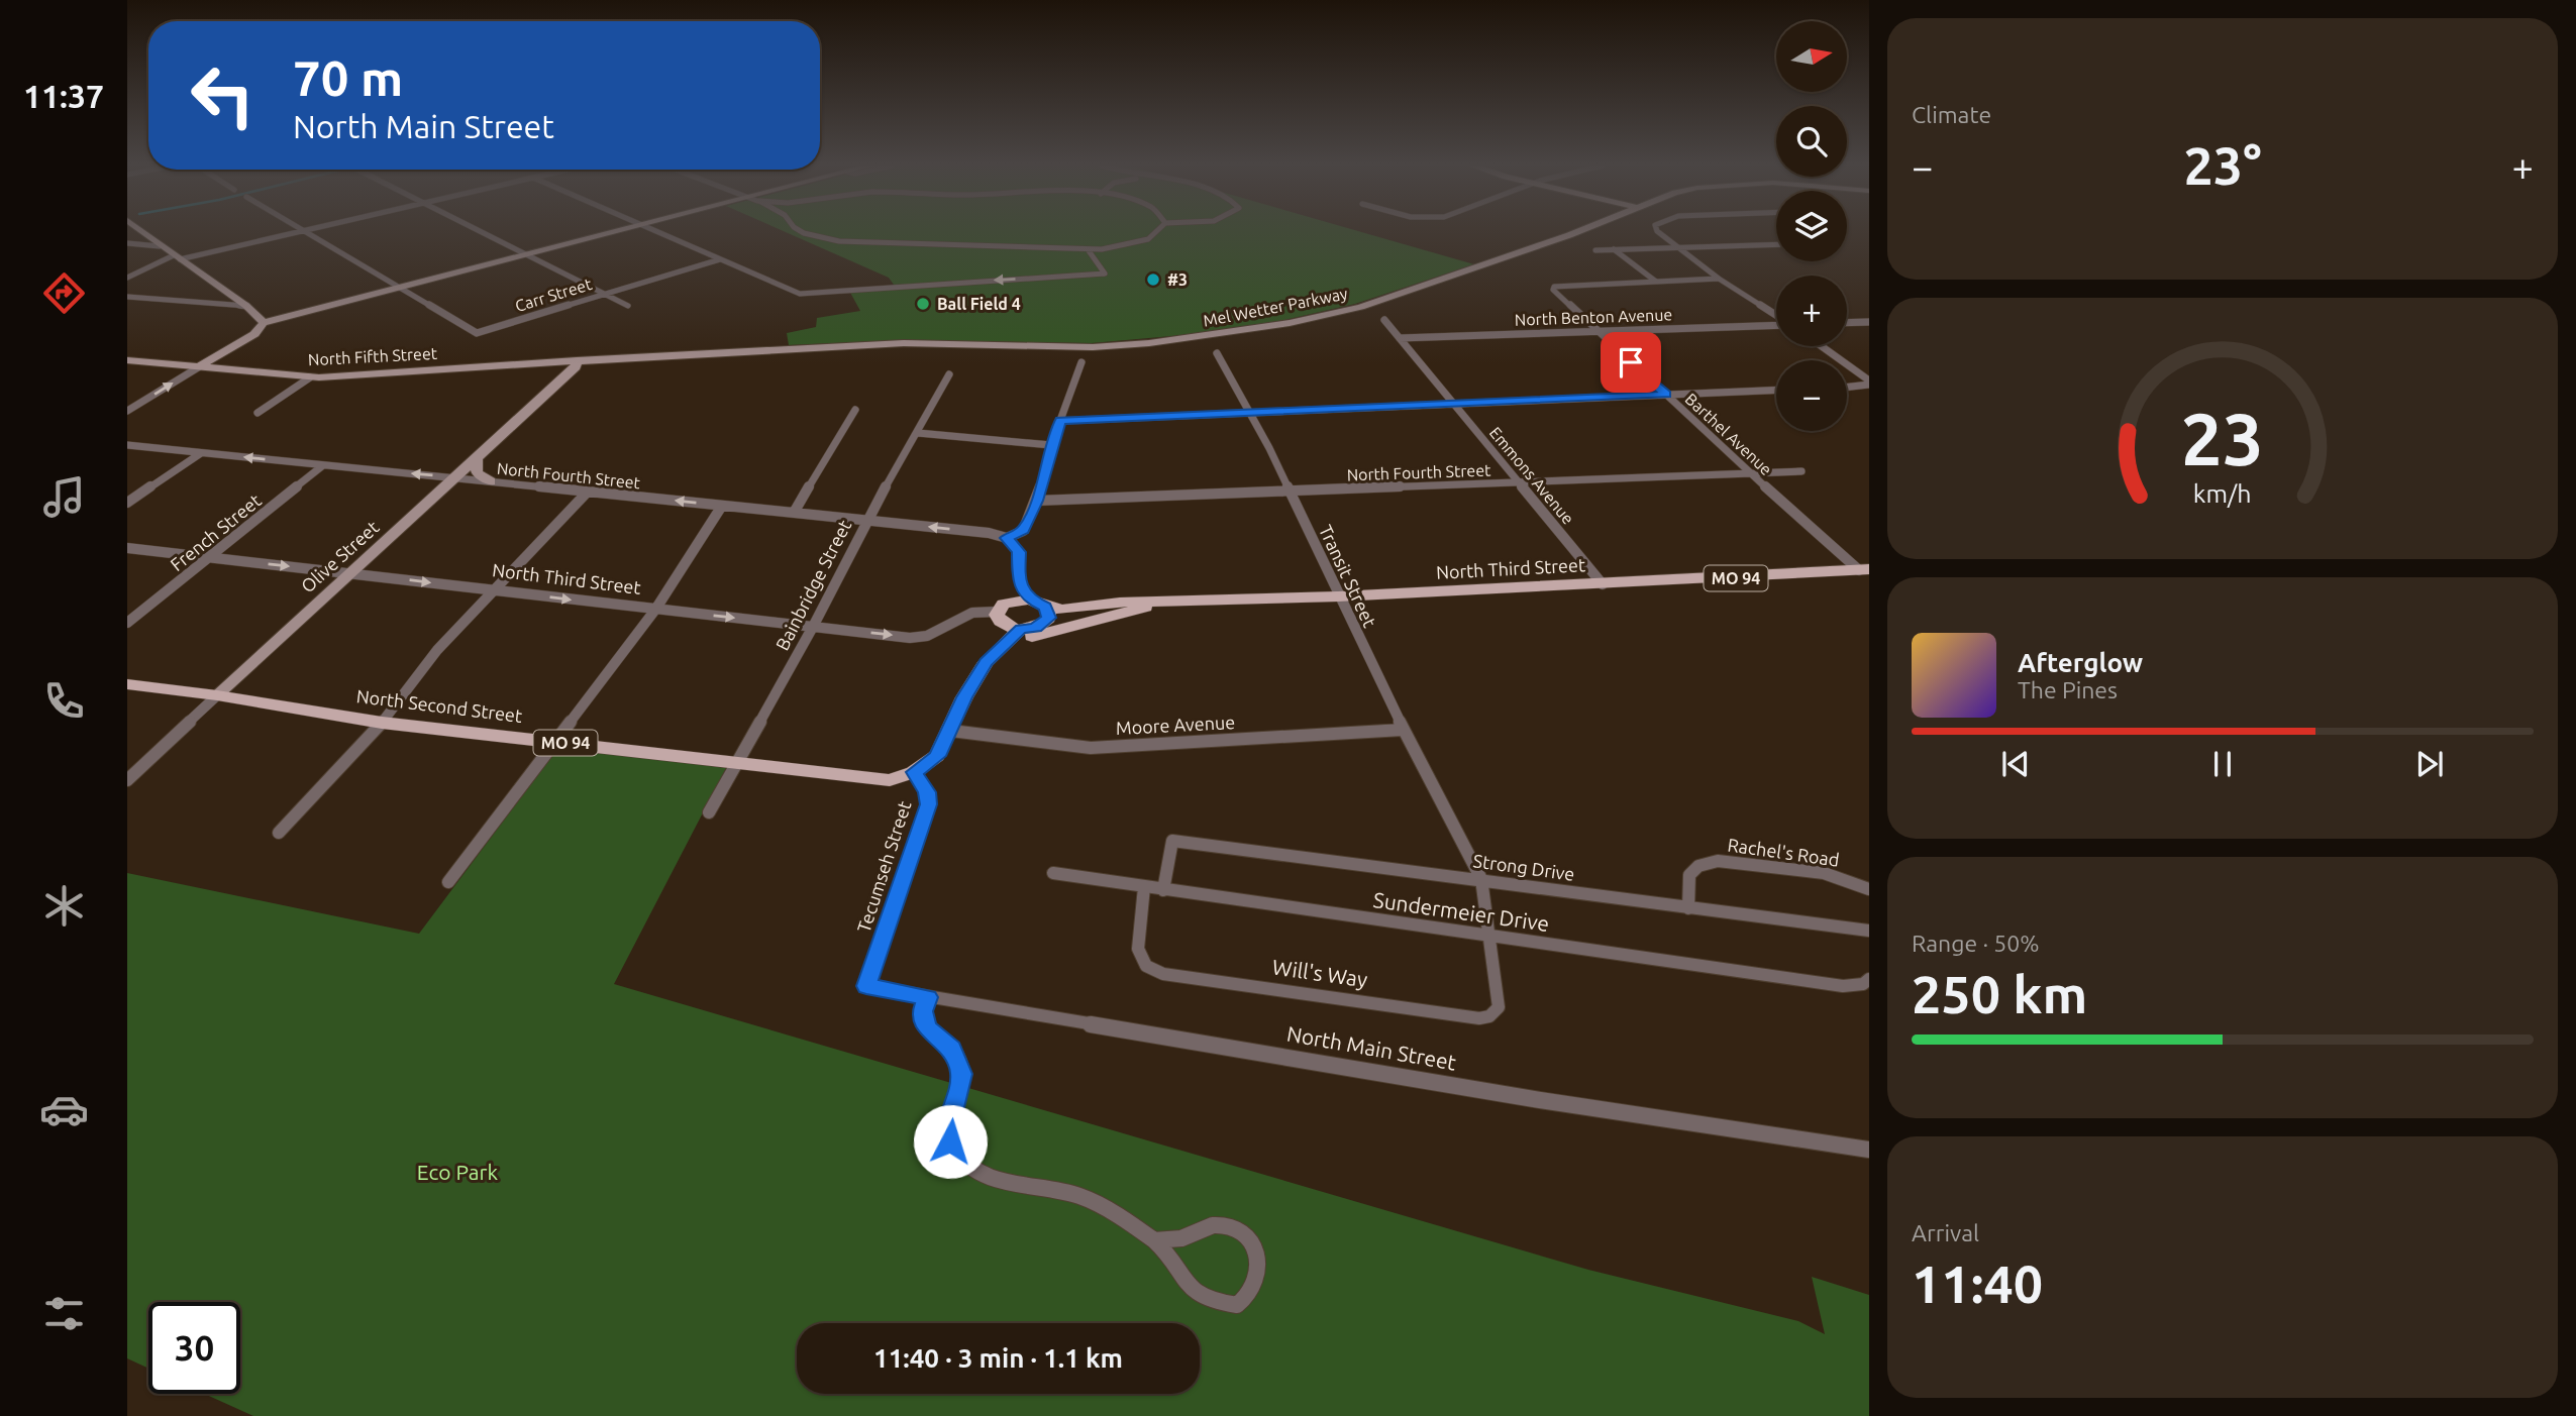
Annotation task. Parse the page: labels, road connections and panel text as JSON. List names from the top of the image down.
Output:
{
  "streets": {
    "main road": [
      "Mel Wetter Parkway",
      "North Fifth Street",
      "Olive Street",
      "North Third Street",
      "MO 94",
      "North Second Street"
    ],
    "street": [
      "Carr Street",
      "North Benton Avenue",
      "Barthel Avenue",
      "North Fourth Street",
      "Emmons Avenue",
      "French Street",
      "Transit Street",
      "Bainbridge Street",
      "Moore Avenue",
      "Rachel's Road",
      "Tecumseh Street",
      "Strong Drive",
      "Sundermeier Drive",
      "Will's Way",
      "North Main Street"
    ]
  },
  "crossings": [
    ["Mel Wetter Parkway", "North Fifth Street"],
    ["Mel Wetter Parkway", "Olive Street"],
    ["North Benton Avenue", "Barthel Avenue"],
    ["North Benton Avenue", "Emmons Avenue"],
    ["North Fifth Street", "Olive Street"],
    ["Barthel Avenue", "North Fourth Street"],
    ["Barthel Avenue", "North Third Street"],
    ["North Fourth Street", "Emmons Avenue"],
    ["North Fourth Street", "French Street"],
    ["North Fourth Street", "Olive Street"],
    ["North Fourth Street", "Transit Street"],
    ["North Fourth Street", "Bainbridge Street"],
    ["Emmons Avenue", "North Third Street"],
    ["French Street", "North Third Street"],
    ["Olive Street", "North Third Street"],
    ["Olive Street", "North Second Street"],
    ["North Third Street", "Transit Street"],
    ["North Third Street", "MO 94"],
    ["North Third Street", "Bainbridge Street"],
    ["Transit Street", "Moore Avenue"],
    ["Transit Street", "Strong Drive"],
    ["Transit Street", "Sundermeier Drive"],
    ["Transit Street", "Will's Way"],
    ["MO 94", "North Second Street"],
    ["MO 94", "Moore Avenue"],
    ["MO 94", "Tecumseh Street"],
    ["Bainbridge Street", "North Second Street"],
    ["North Second Street", "Tecumseh Street"],
    ["Rachel's Road", "Strong Drive"],
    ["Tecumseh Street", "North Main Street"],
    ["Strong Drive", "Sundermeier Drive"],
    ["Sundermeier Drive", "Will's Way"]
  ],
  "one_way": ["North Third Street"],
  "parks": ["Eco Park"],
  "places": ["#3", "Ball Field 4"],
  "north": "right",
  "page": {
    "tabs": "11:37",
    "tile": [
      "Climate",
      ["Range · 50%", "250 km"],
      ["Arrival", "11:40"]
    ],
    "map_buttons": ["+", "−"],
    "turn": ["70 m", "North Main Street"],
    "heat": ["−", "23°", "+"],
    "song": ["Afterglow", "The Pines"],
    "limit": "30",
    "trip": "11:40 · 3 min · 1.1 km",
    "gauge": ["23", "km/h"]
  }
}
